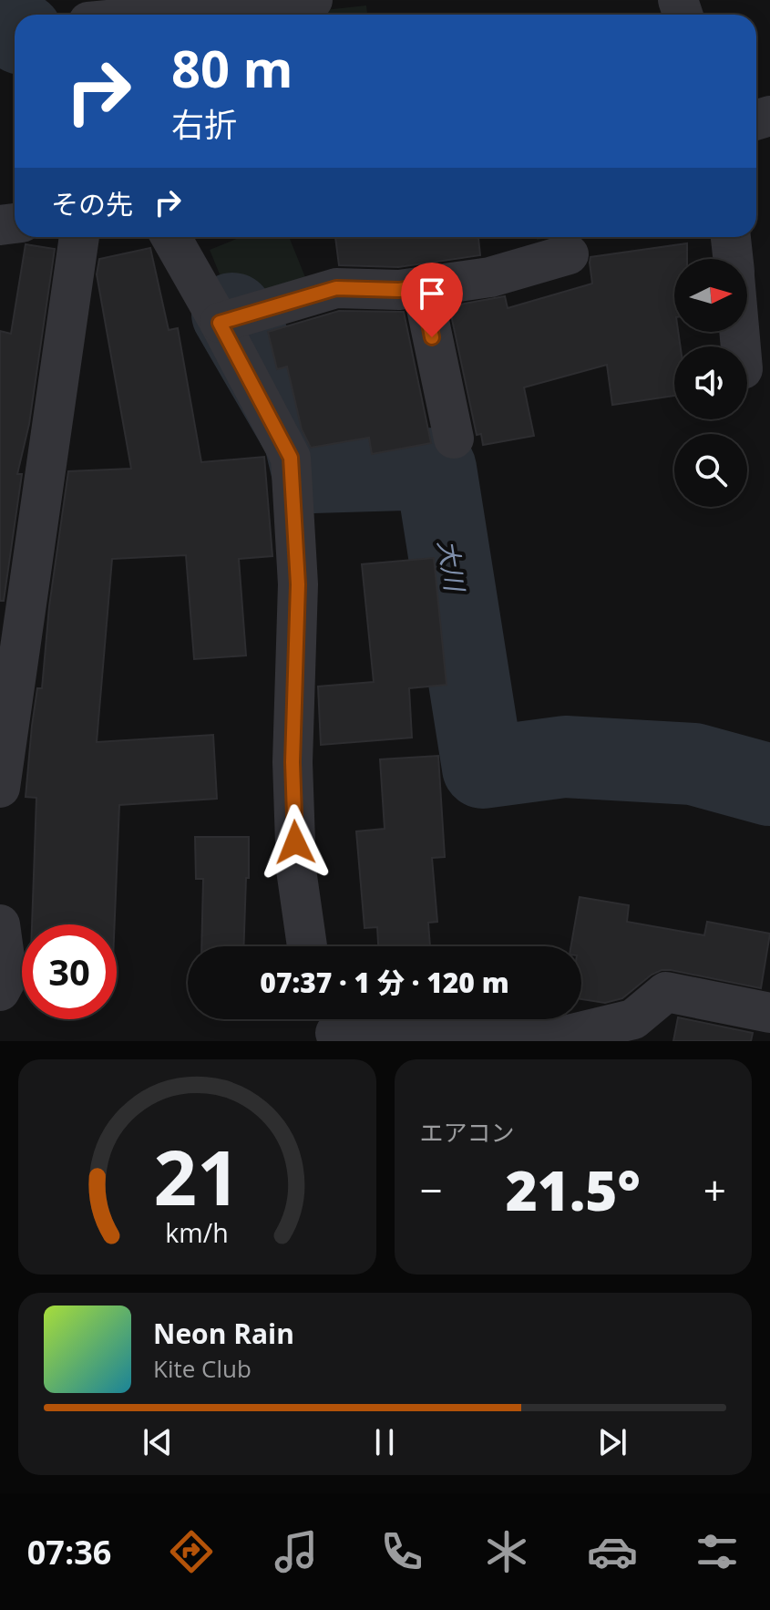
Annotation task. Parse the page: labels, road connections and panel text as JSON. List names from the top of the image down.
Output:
{
  "water": ["大川"],
  "north": "right",
  "page": {
    "turn": ["80 m", "右折"],
    "then": "その先",
    "limit": "30",
    "trip": "07:37 · 1 分 · 120 m",
    "tile": "エアコン",
    "heat": ["−", "21.5°", "+"],
    "song": ["Neon Rain", "Kite Club"],
    "tabs": "07:36",
    "gauge": ["21", "km/h"]
  }
}
